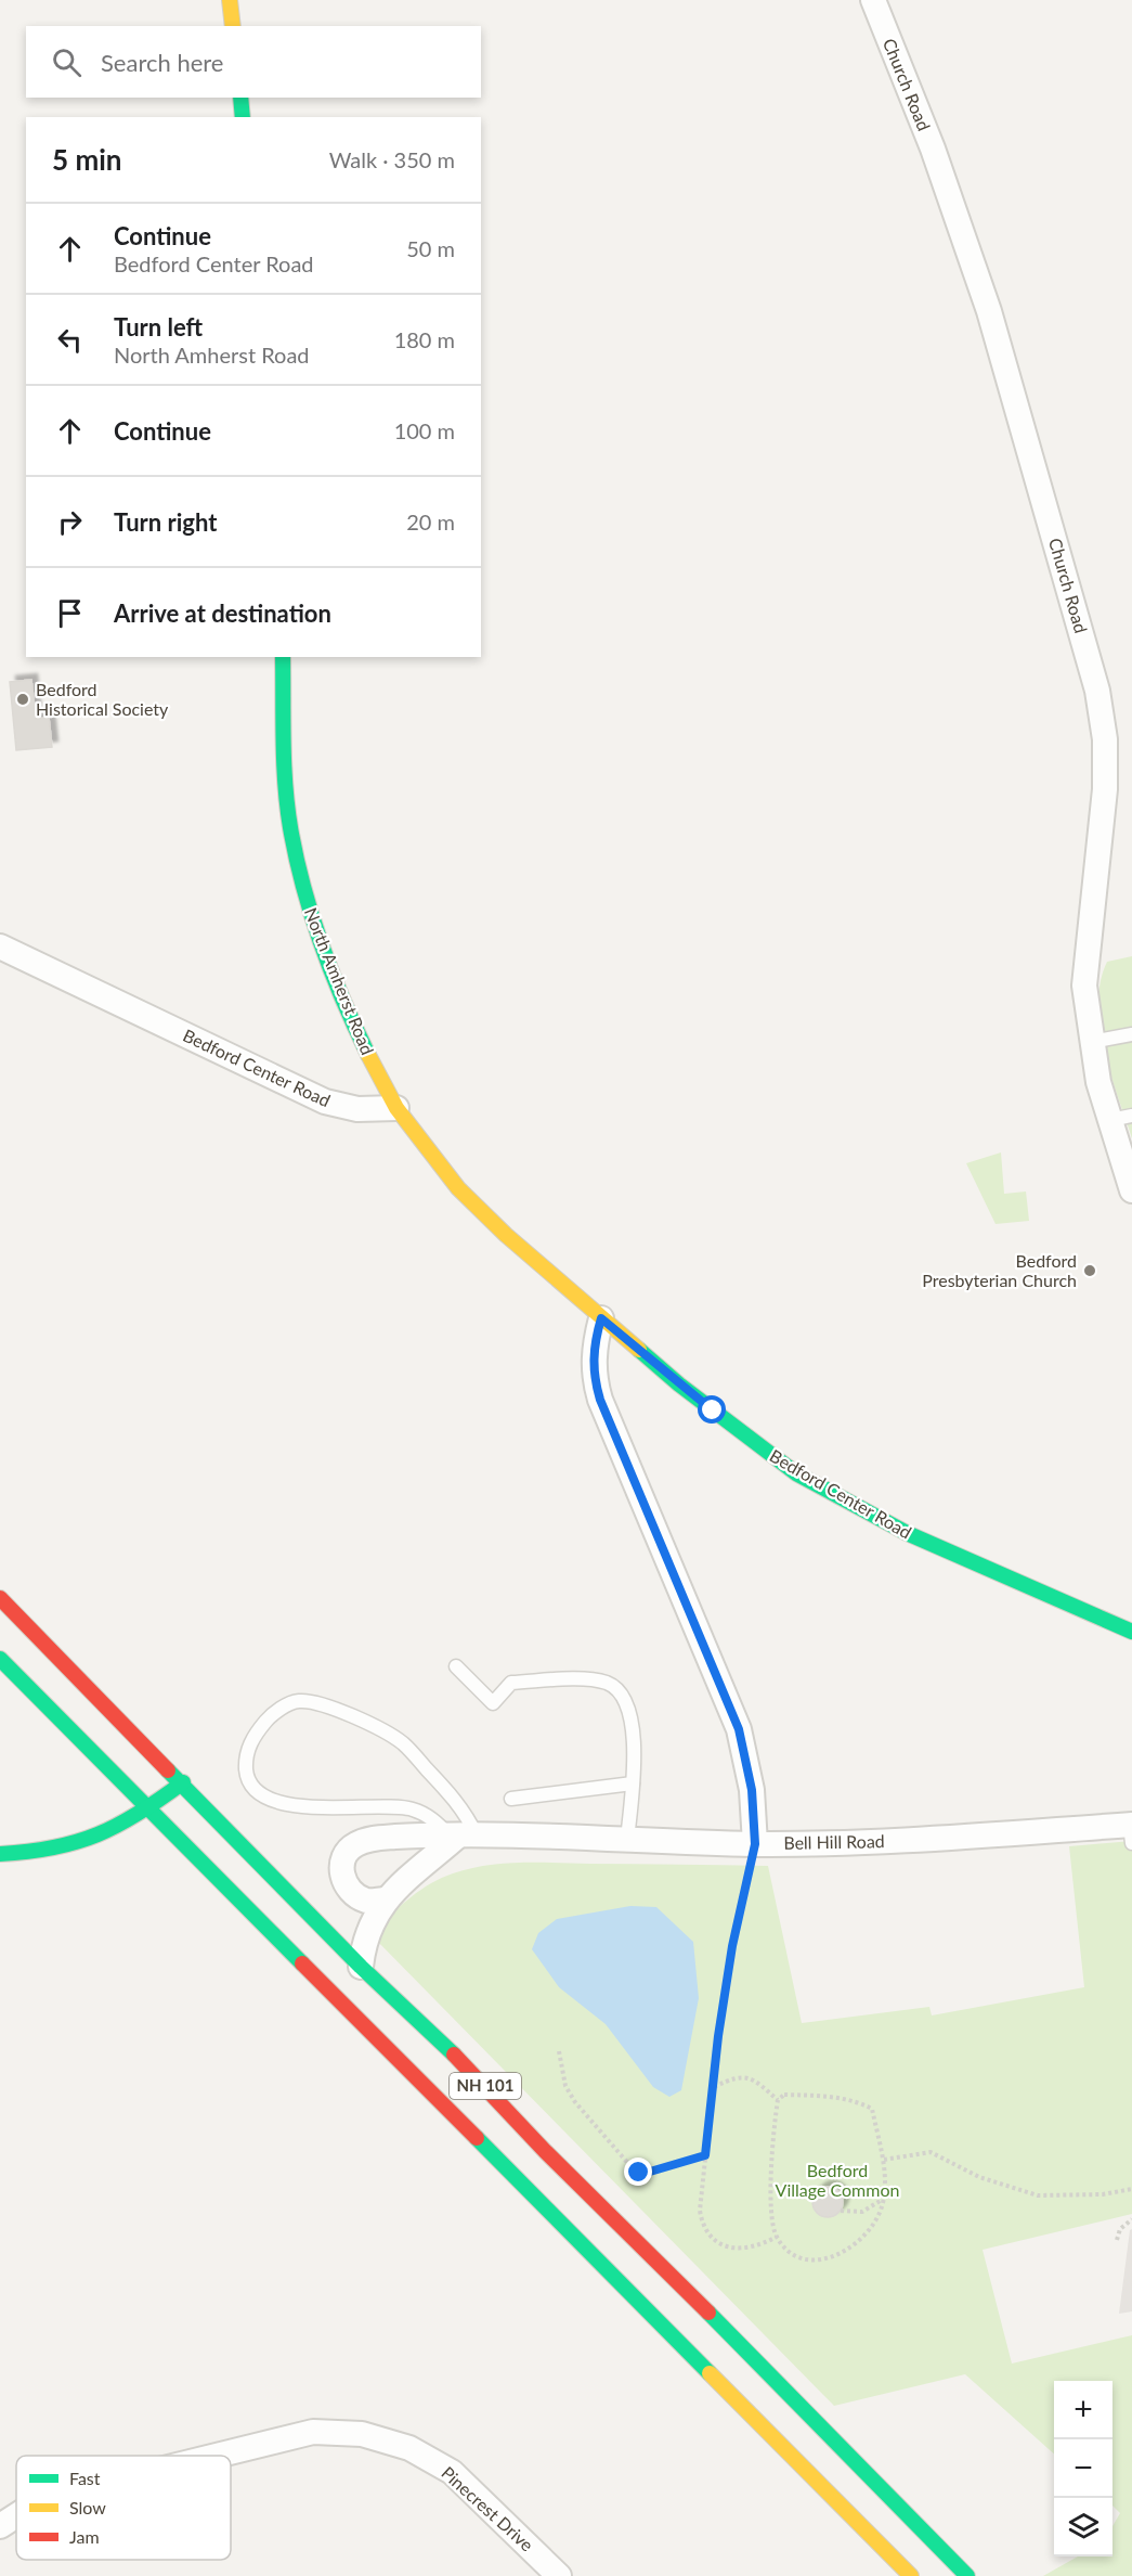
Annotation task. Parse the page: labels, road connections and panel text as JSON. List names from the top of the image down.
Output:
{
  "streets": {
    "main road": ["North Amherst Road", "Bedford Center Road", "NH 101"],
    "street": ["Church Road", "Bell Hill Road", "Pinecrest Drive"]
  },
  "crossings": [
    ["North Amherst Road", "Bedford Center Road"]
  ],
  "parks": ["Bedford Village Common"],
  "places": ["Bedford Historical Society", "Bedford Presbyterian Church"],
  "legend": ["Fast", "Slow", "Jam"],
  "page": {
    "search": "Search here",
    "heading": ["5 min", "Walk · 350 m"],
    "list": [
      ["Continue", "Bedford Center Road", "50 m"],
      ["Turn left", "North Amherst Road", "180 m"],
      ["Continue", "100 m"],
      ["Turn right", "20 m"],
      "Arrive at destination"
    ],
    "map_buttons": ["+", "−"]
  }
}
